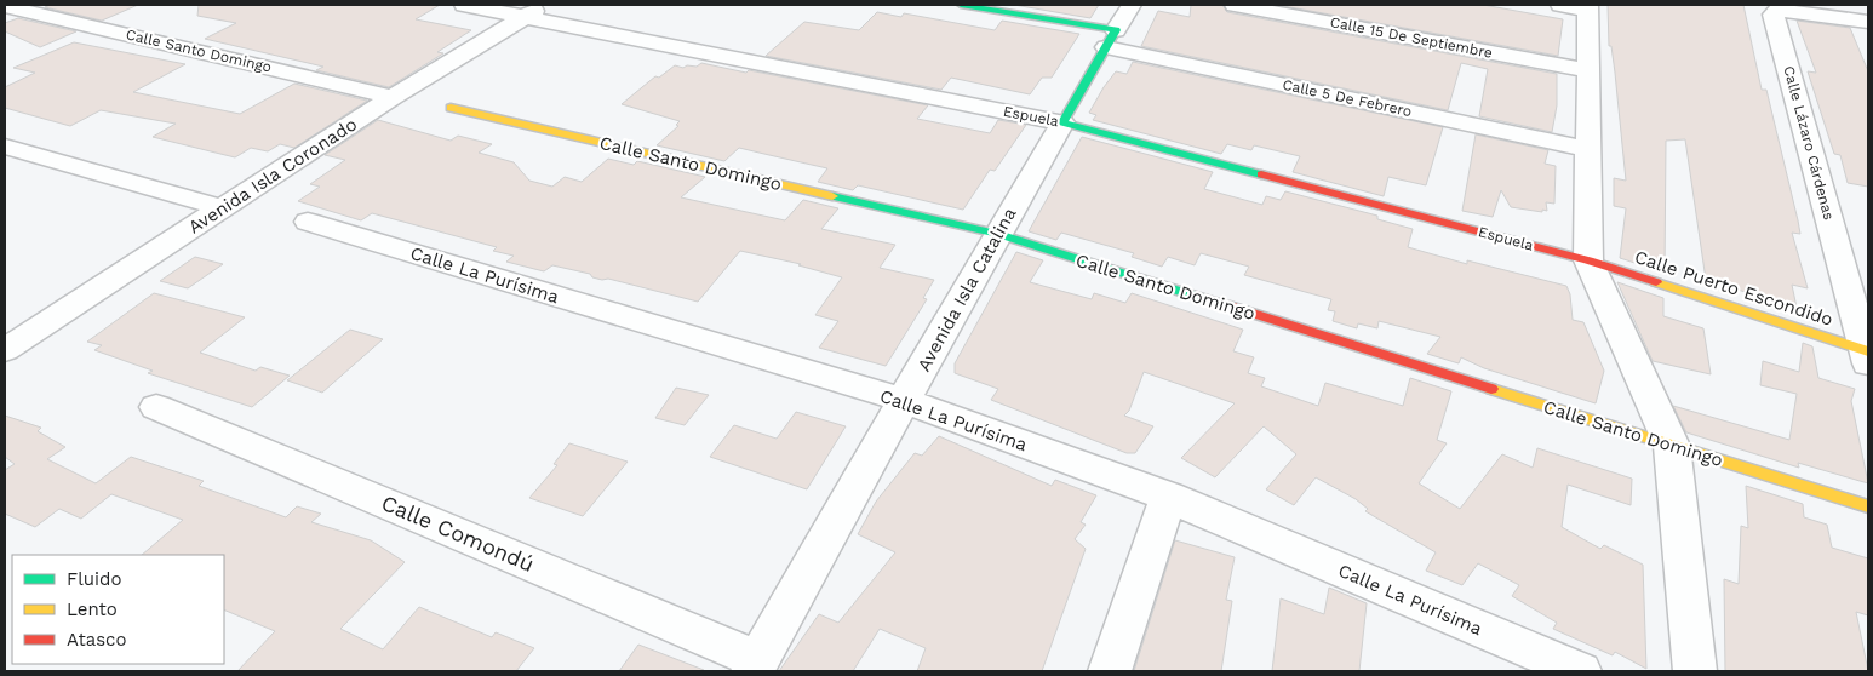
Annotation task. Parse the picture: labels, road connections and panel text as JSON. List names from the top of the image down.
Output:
{
  "streets": {
    "street": [
      "Calle 15 De Septiembre",
      "Calle Santo Domingo",
      "Calle 5 De Febrero",
      "Espuela",
      "Calle Lázaro Cárdenas",
      "Avenida Isla Coronado",
      "Calle La Purísima",
      "Calle Puerto Escondido",
      "Avenida Isla Catalina",
      "Calle Comondú"
    ]
  },
  "crossings": [
    ["Calle Santo Domingo", "Avenida Isla Coronado"],
    ["Calle Santo Domingo", "Avenida Isla Catalina"],
    ["Calle 5 De Febrero", "Avenida Isla Catalina"],
    ["Espuela", "Avenida Isla Coronado"],
    ["Espuela", "Calle Puerto Escondido"],
    ["Espuela", "Avenida Isla Catalina"],
    ["Calle Lázaro Cárdenas", "Calle Puerto Escondido"],
    ["Calle La Purísima", "Avenida Isla Catalina"],
    ["Avenida Isla Catalina", "Calle Comondú"]
  ],
  "legend": ["Fluido", "Lento", "Atasco"]
}
